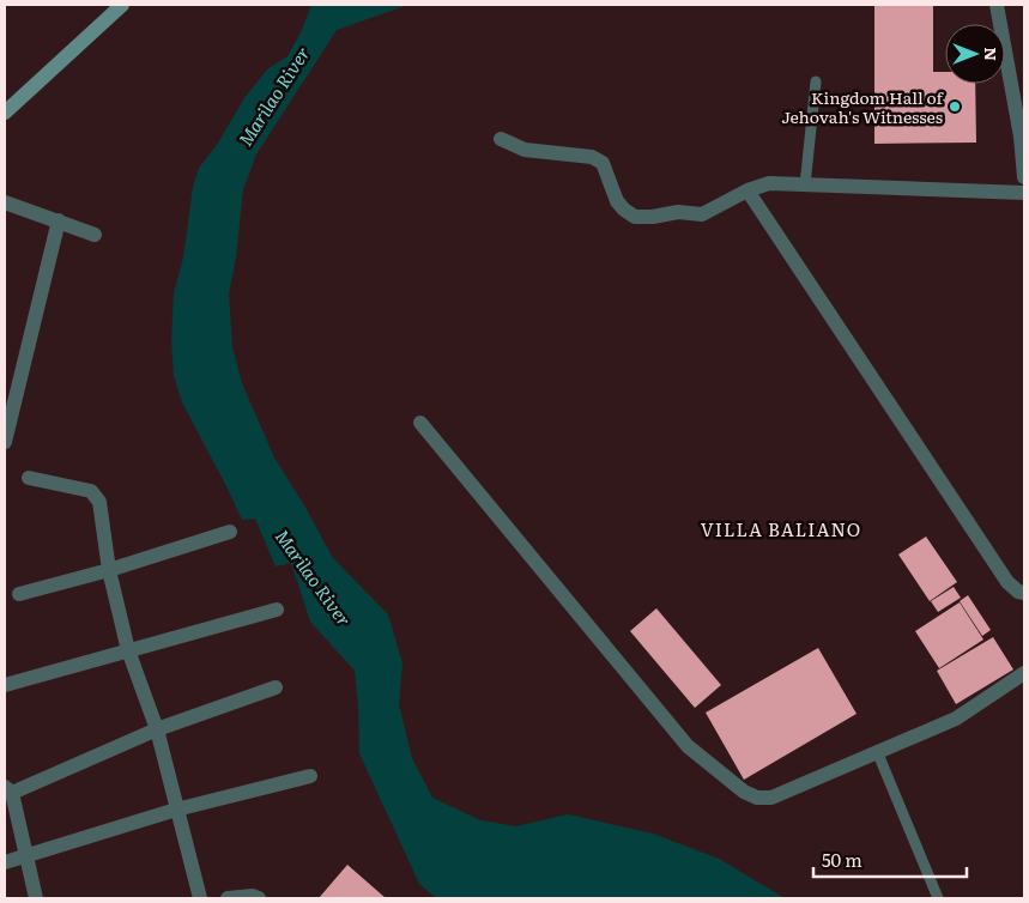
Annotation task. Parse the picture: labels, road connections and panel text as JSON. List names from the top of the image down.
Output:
{
  "districts": ["VILLA BALIANO"],
  "water": ["Marilao River"],
  "places": ["Kingdom Hall of Jehovah's Witnesses"],
  "scale_bar": "50 m",
  "north": "right"
}
